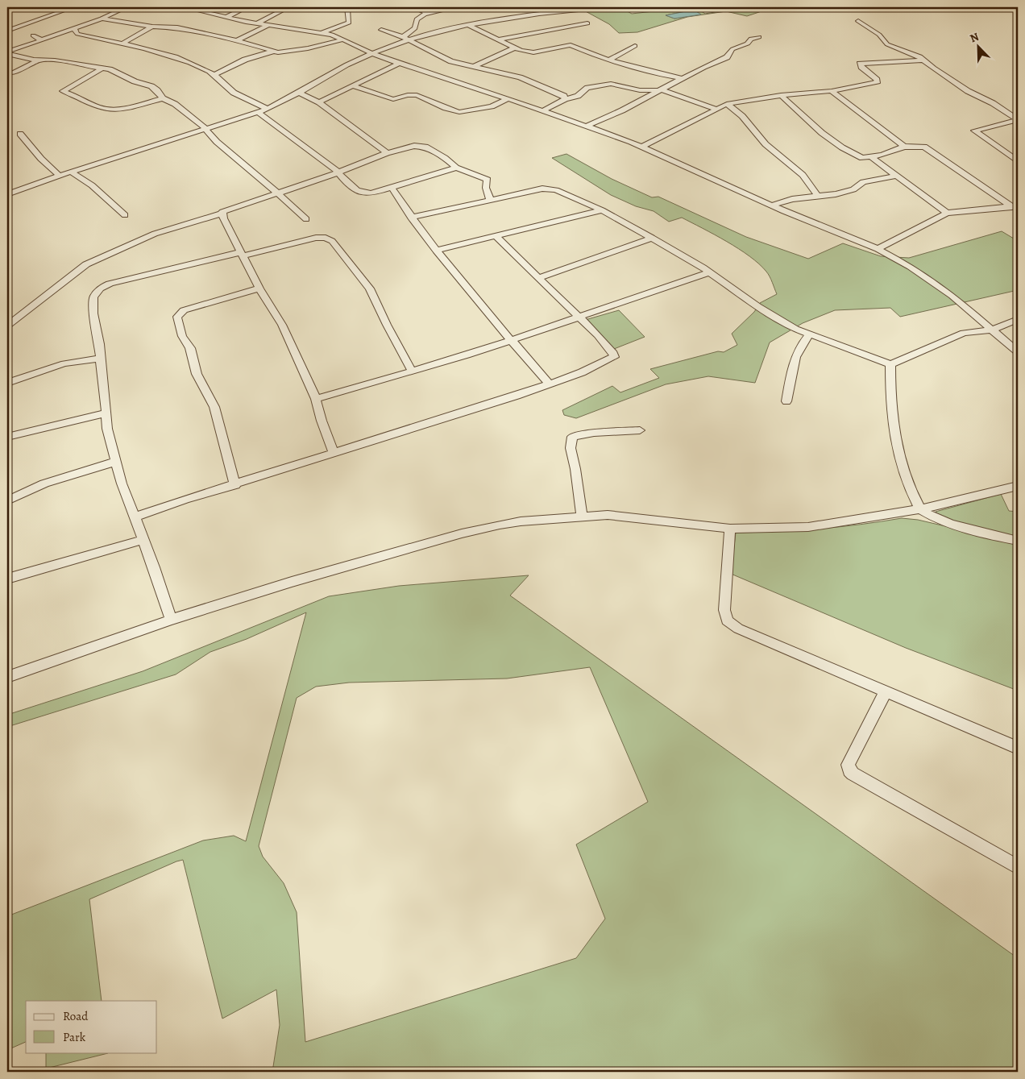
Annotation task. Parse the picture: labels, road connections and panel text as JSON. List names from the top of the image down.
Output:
{
  "legend": ["Road", "Park"],
  "north": "top left"
}
